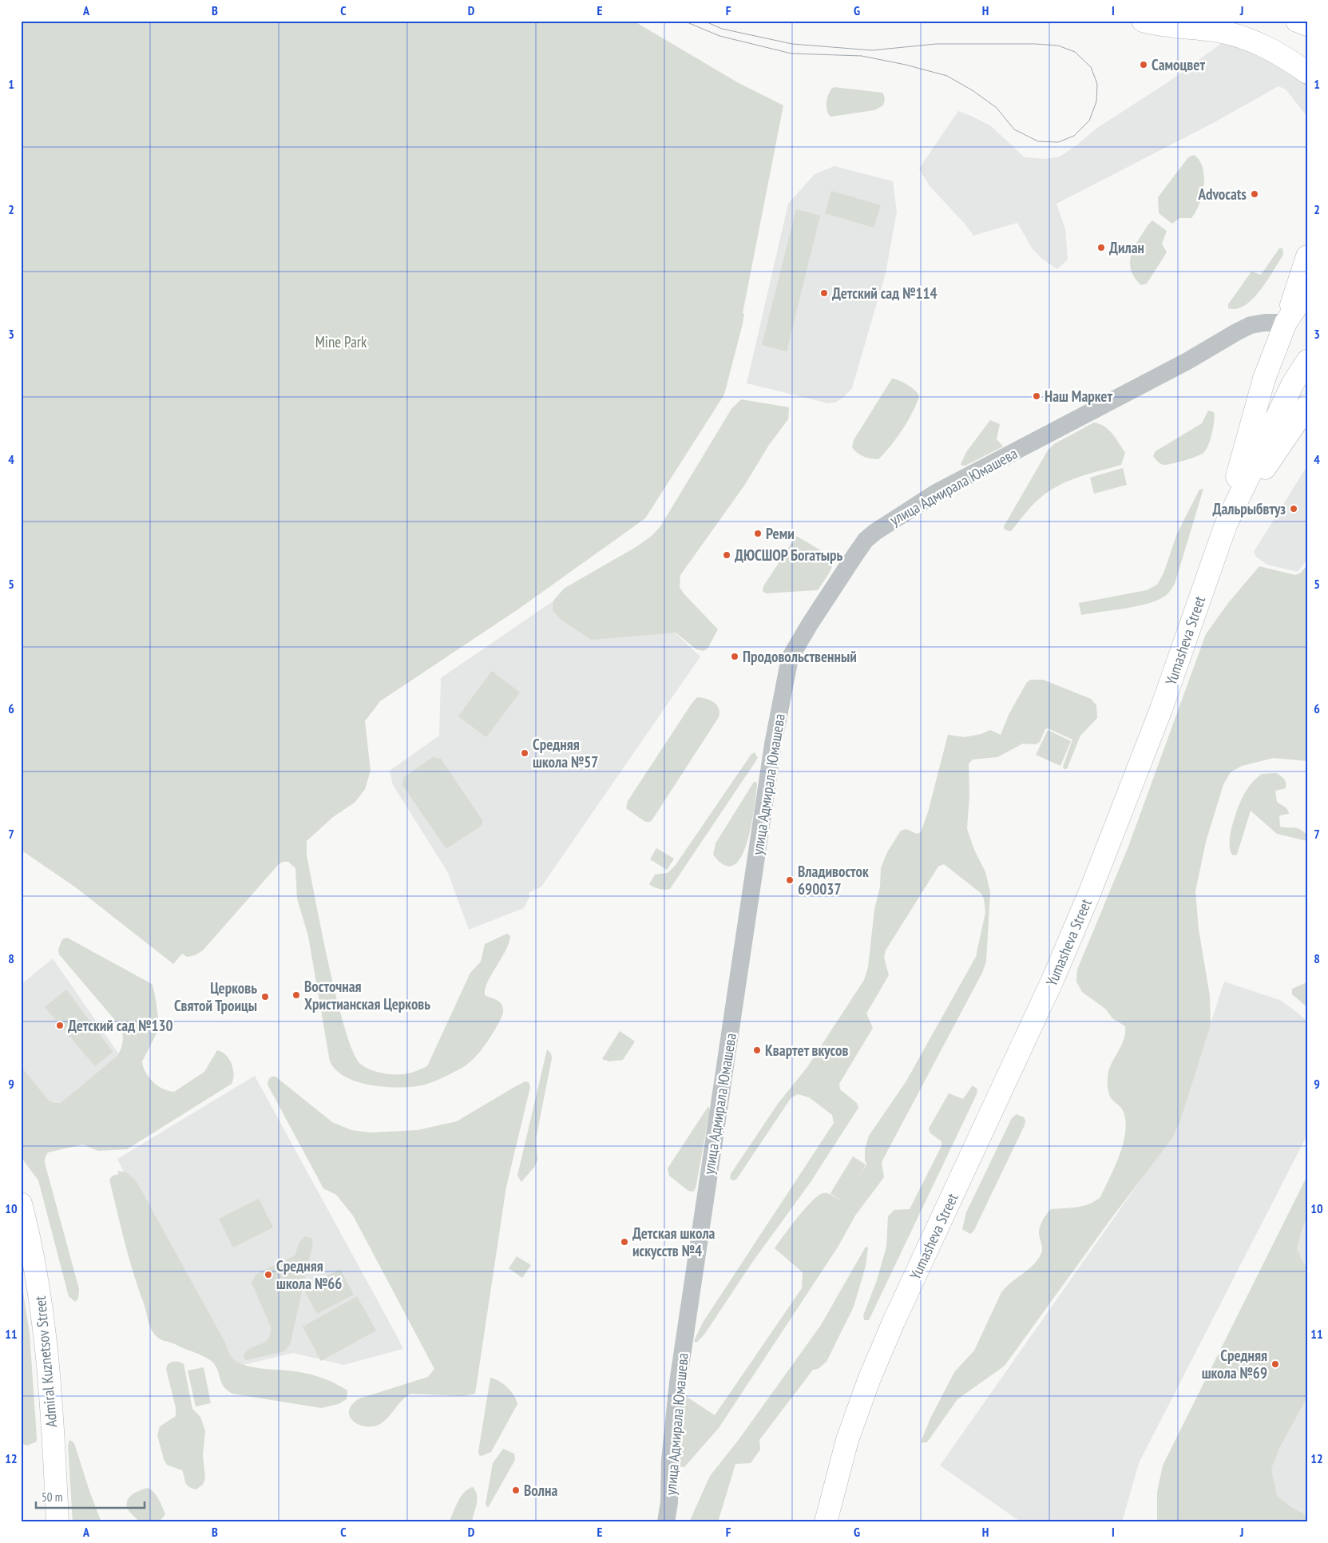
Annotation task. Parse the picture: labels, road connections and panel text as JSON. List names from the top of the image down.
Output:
{
  "streets": {
    "main road": ["Yumasheva Street", "Admiral Kuznetsov Street"],
    "street": ["улица Адмирала Юмашева"]
  },
  "parks": ["Mine Park"],
  "places": [
    "Самоцвет",
    "Advocats",
    "Дилан",
    "Детский сад №114",
    "Наш Маркет",
    "Дальрыбвтуз",
    "Реми",
    "ДЮСШОР Богатырь",
    "Продовольственный",
    "Средняя школа №57",
    "Владивосток 690037",
    "Восточная Христианская Церковь",
    "Церковь Святой Троицы",
    "Детский сад №130",
    "Квартет вкусов",
    "Детская школа искусств №4",
    "Средняя школа №66",
    "Средняя школа №69",
    "Волна"
  ],
  "scale_bar": "50 m",
  "grid": {
    "columns": [
      "A",
      "B",
      "C",
      "D",
      "E",
      "F",
      "G",
      "H",
      "I",
      "J"
    ],
    "rows": [
      "1",
      "2",
      "3",
      "4",
      "5",
      "6",
      "7",
      "8",
      "9",
      "10",
      "11",
      "12"
    ]
  }
}
